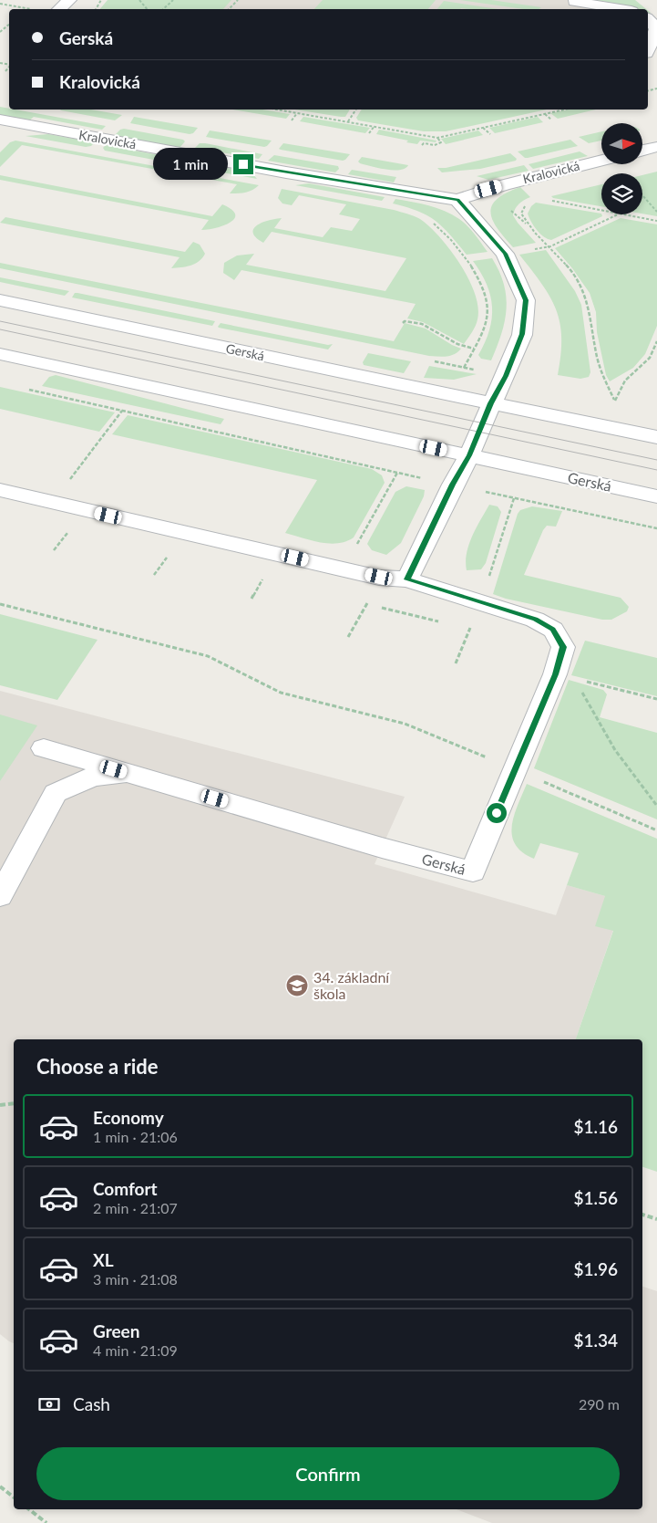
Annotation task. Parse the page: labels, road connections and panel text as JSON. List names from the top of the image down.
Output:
{
  "streets": {
    "street": ["Kralovická", "Gerská"]
  },
  "places": {
    "school or university": ["34. základní škola"]
  },
  "north": "right",
  "page": {
    "banner": ["Gerská", "Kralovická"],
    "bubble": "1 min",
    "heading": "Choose a ride",
    "list": [
      {
        "name": "Economy",
        "note": "1 min · 21:06",
        "value": "$1.16"
      },
      {
        "name": "Comfort",
        "note": "2 min · 21:07",
        "value": "$1.56"
      },
      {
        "name": "XL",
        "note": "3 min · 21:08",
        "value": "$1.96"
      },
      {
        "name": "Green",
        "note": "4 min · 21:09",
        "value": "$1.34"
      }
    ],
    "pay": ["Cash", "290 m"],
    "buttons": "Confirm"
  }
}
